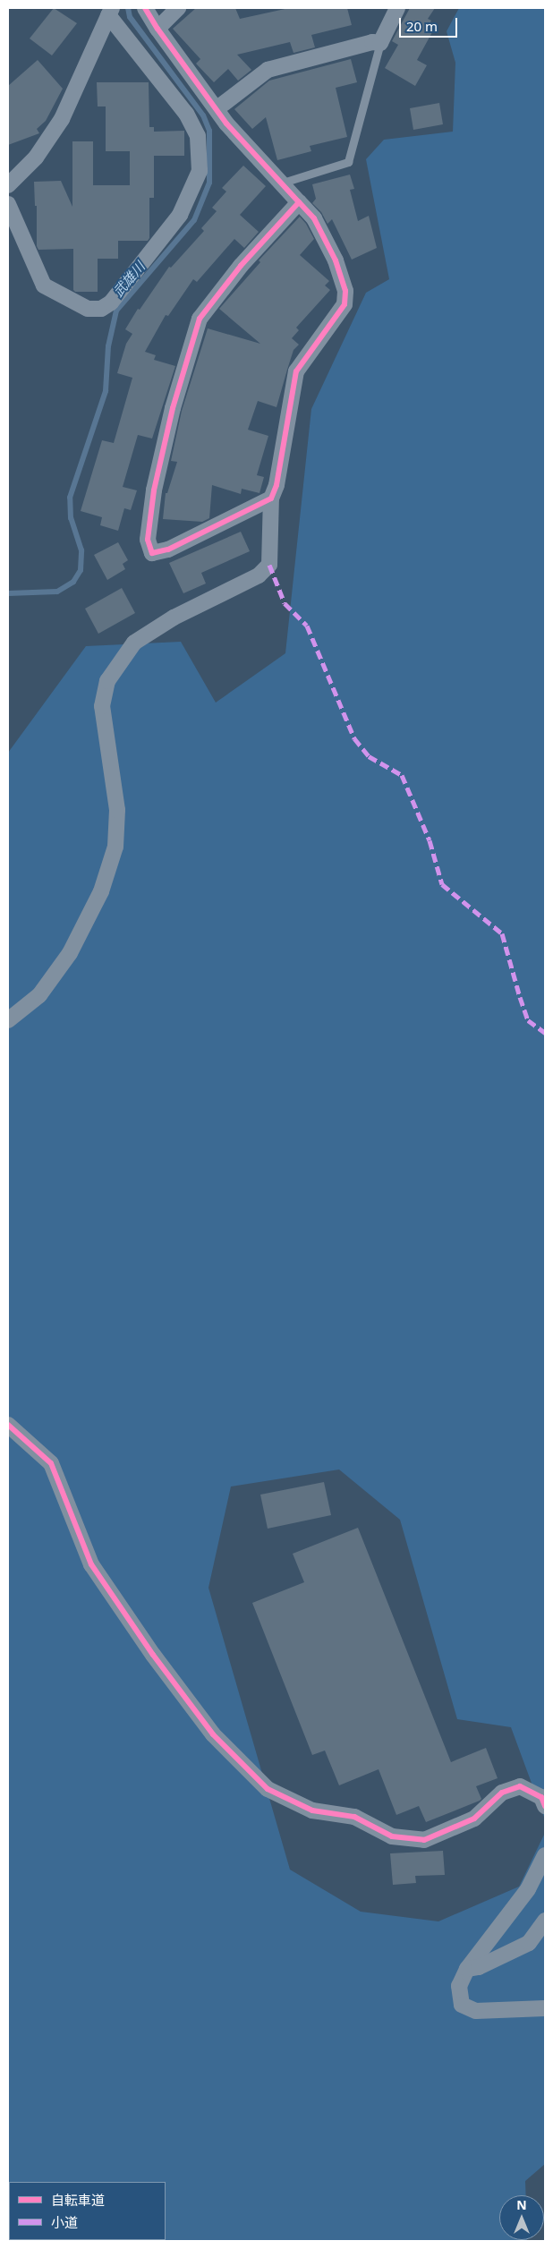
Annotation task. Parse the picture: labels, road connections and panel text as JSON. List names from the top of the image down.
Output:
{
  "water": ["武雄川"],
  "legend": ["自転車道", "小道"],
  "scale_bar": "20 m",
  "north": "top"
}
